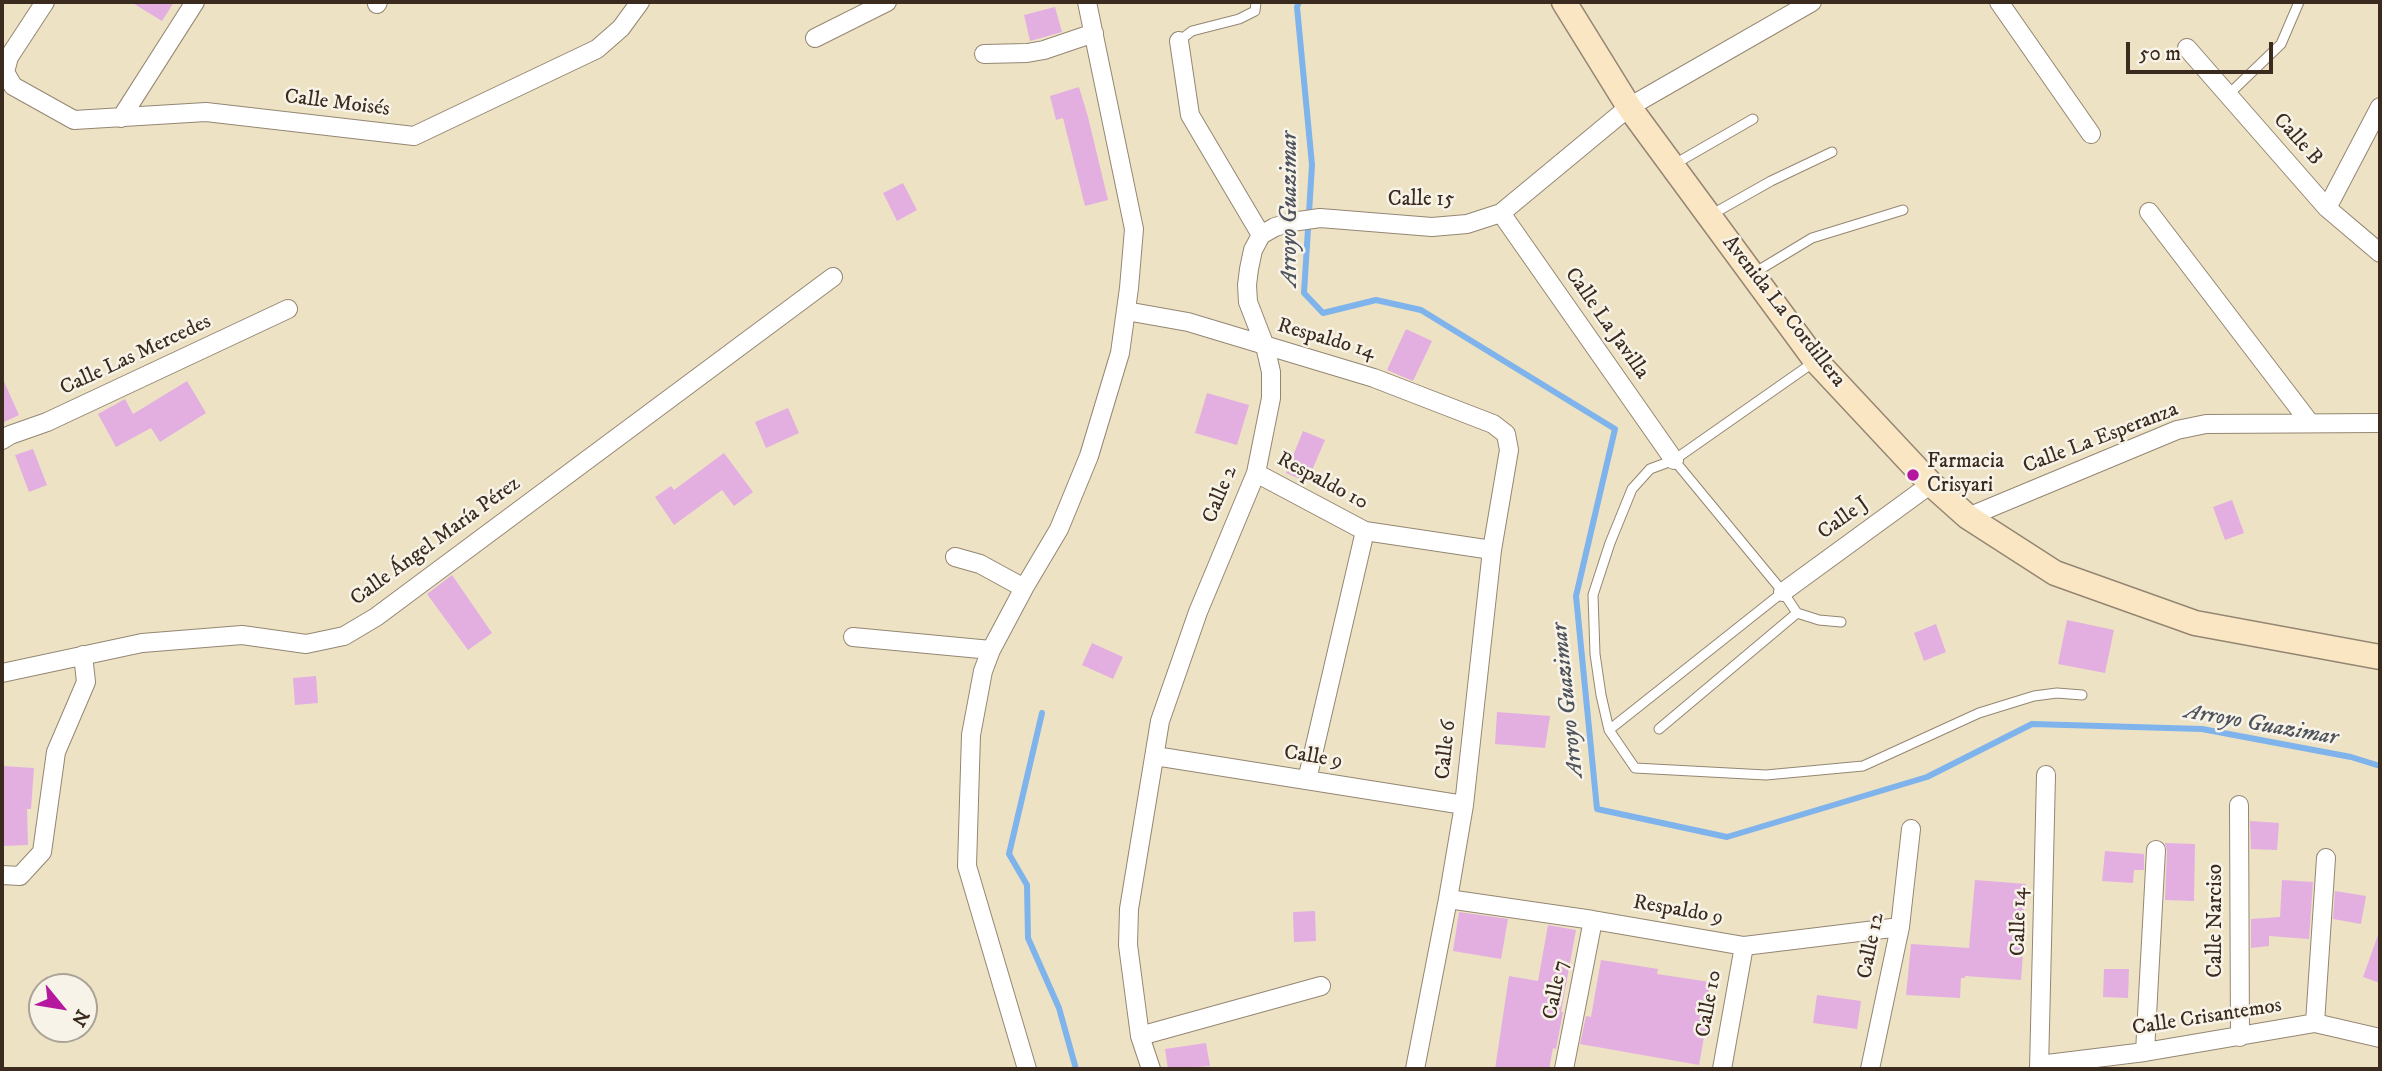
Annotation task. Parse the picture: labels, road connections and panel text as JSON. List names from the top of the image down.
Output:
{
  "streets": {
    "main road": ["Avenida La Cordillera"],
    "street": [
      "Calle Moisés",
      "Calle B",
      "Calle 15",
      "Calle La Javilla",
      "Respaldo 14",
      "Calle Las Mercedes",
      "Calle La Esperanza",
      "Respaldo 10",
      "Calle 2",
      "Calle J",
      "Calle Ángel María Pérez",
      "Calle 6",
      "Calle 9",
      "Respaldo 9",
      "Calle Narciso",
      "Calle 14",
      "Calle 12",
      "Calle 7",
      "Calle 10",
      "Calle Crisantemos"
    ]
  },
  "crossings": [
    ["Calle 15", "Avenida La Cordillera"],
    ["Calle 15", "Calle La Javilla"],
    ["Calle 15", "Calle 2"],
    ["Avenida La Cordillera", "Calle La Esperanza"],
    ["Avenida La Cordillera", "Calle J"],
    ["Respaldo 14", "Calle 2"],
    ["Respaldo 14", "Calle 6"],
    ["Respaldo 10", "Calle 2"],
    ["Respaldo 10", "Calle 6"],
    ["Calle 2", "Calle 9"],
    ["Calle 6", "Calle 9"],
    ["Calle 6", "Respaldo 9"],
    ["Respaldo 9", "Calle 12"],
    ["Respaldo 9", "Calle 7"],
    ["Respaldo 9", "Calle 10"],
    ["Calle Narciso", "Calle Crisantemos"],
    ["Calle 14", "Calle Crisantemos"]
  ],
  "water": ["Arroyo Guazimar"],
  "places": ["Farmacia Crisyari"],
  "scale_bar": "50 m",
  "north": "bottom right"
}
